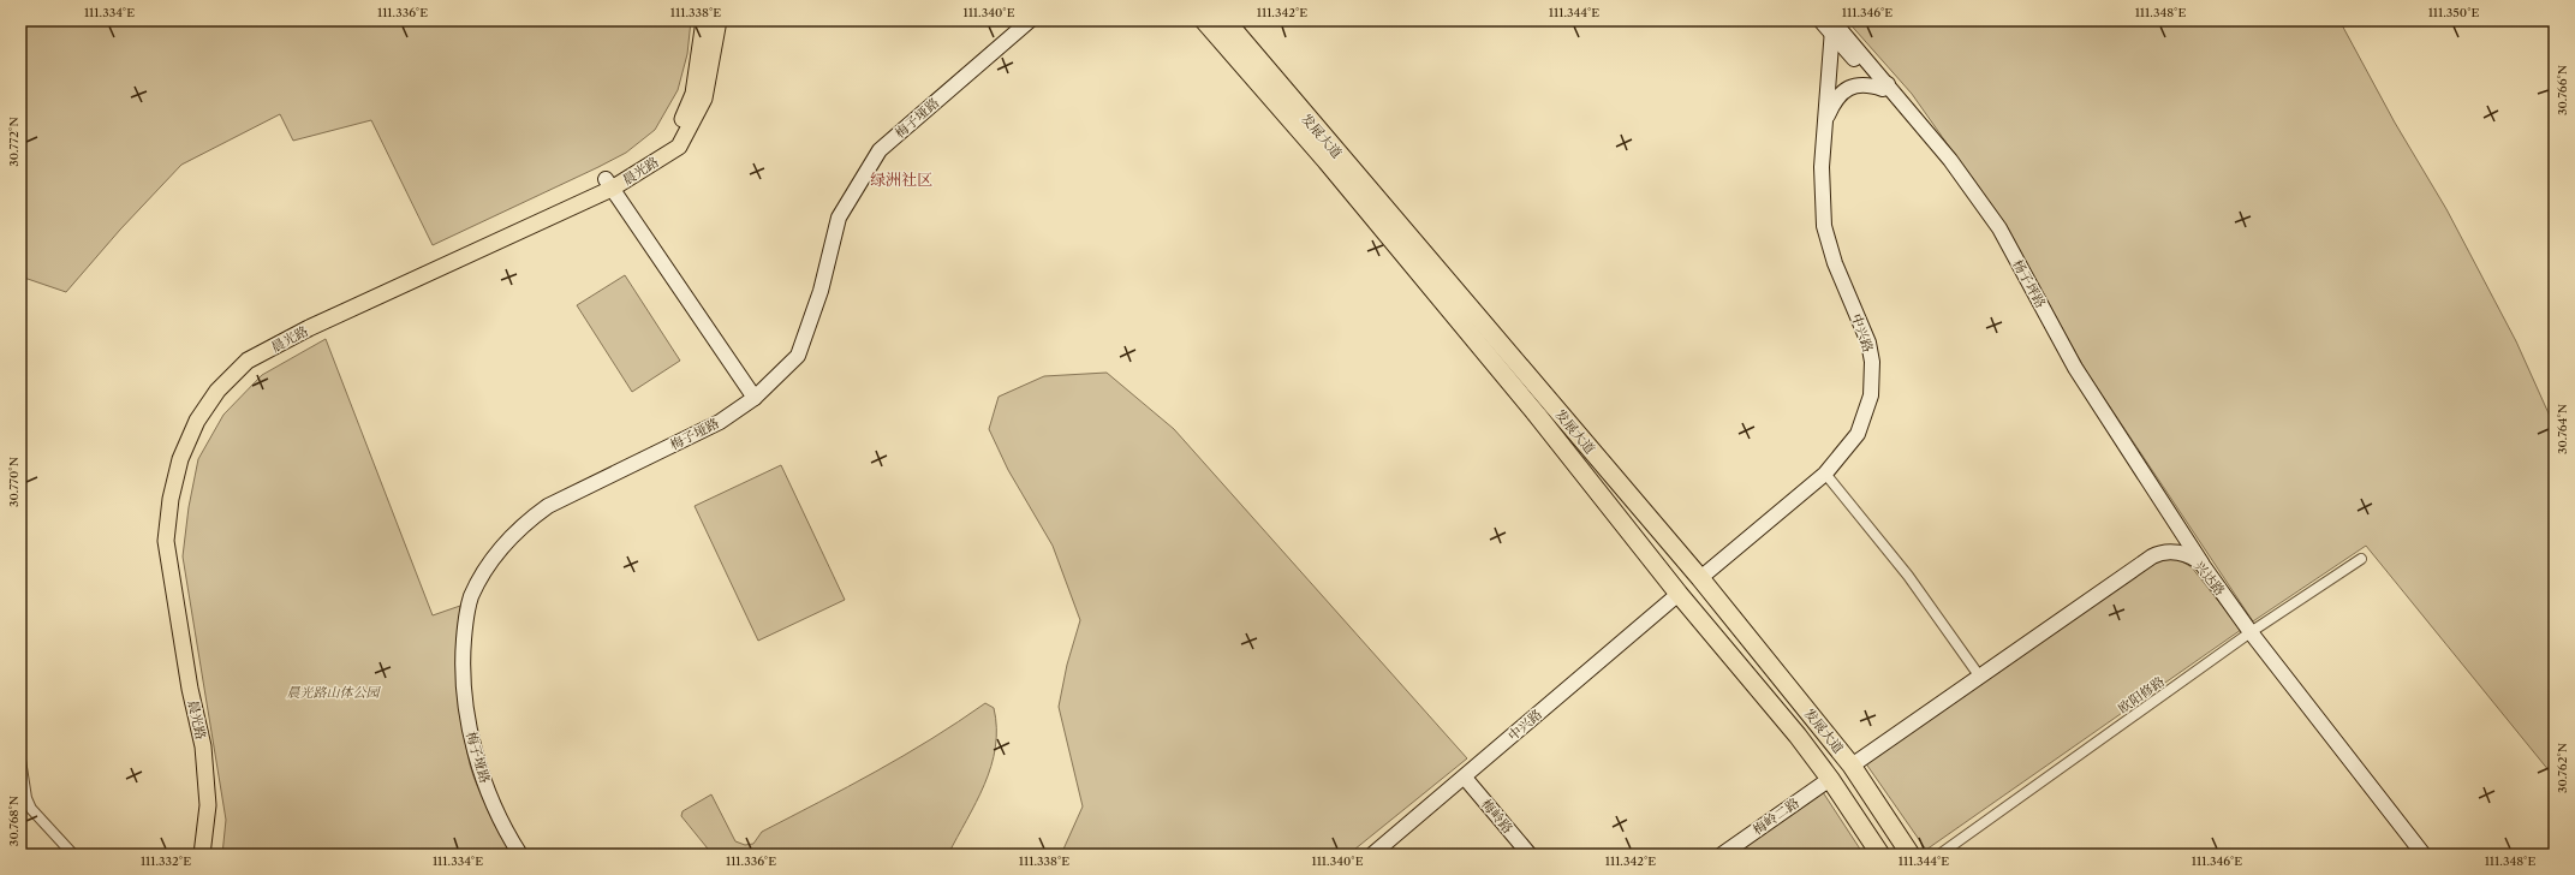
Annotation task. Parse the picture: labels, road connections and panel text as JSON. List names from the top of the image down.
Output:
{
  "streets": {
    "highway": ["发展大道"],
    "main road": ["晨光路"],
    "street": [
      "梅子垭路",
      "杨子坪路",
      "中兴路",
      "兴达路",
      "欧阳修路",
      "梅岭路",
      "梅岭二路"
    ]
  },
  "crossings": [
    ["发展大道", "中兴路"],
    ["发展大道", "兴达路"],
    ["发展大道", "梅岭二路"],
    ["杨子坪路", "中兴路"],
    ["杨子坪路", "兴达路"],
    ["中兴路", "梅岭路"],
    ["兴达路", "欧阳修路"]
  ],
  "districts": ["绿洲社区"],
  "parks": ["晨光路山体公园"],
  "coordinates": [
    "111.334°E",
    "111.336°E",
    "111.338°E",
    "111.340°E",
    "111.342°E",
    "111.344°E",
    "111.346°E",
    "111.348°E",
    "111.350°E",
    "30.766°N",
    "30.772°N",
    "30.764°N",
    "30.770°N",
    "30.762°N",
    "30.768°N",
    "111.332°E"
  ]
}
